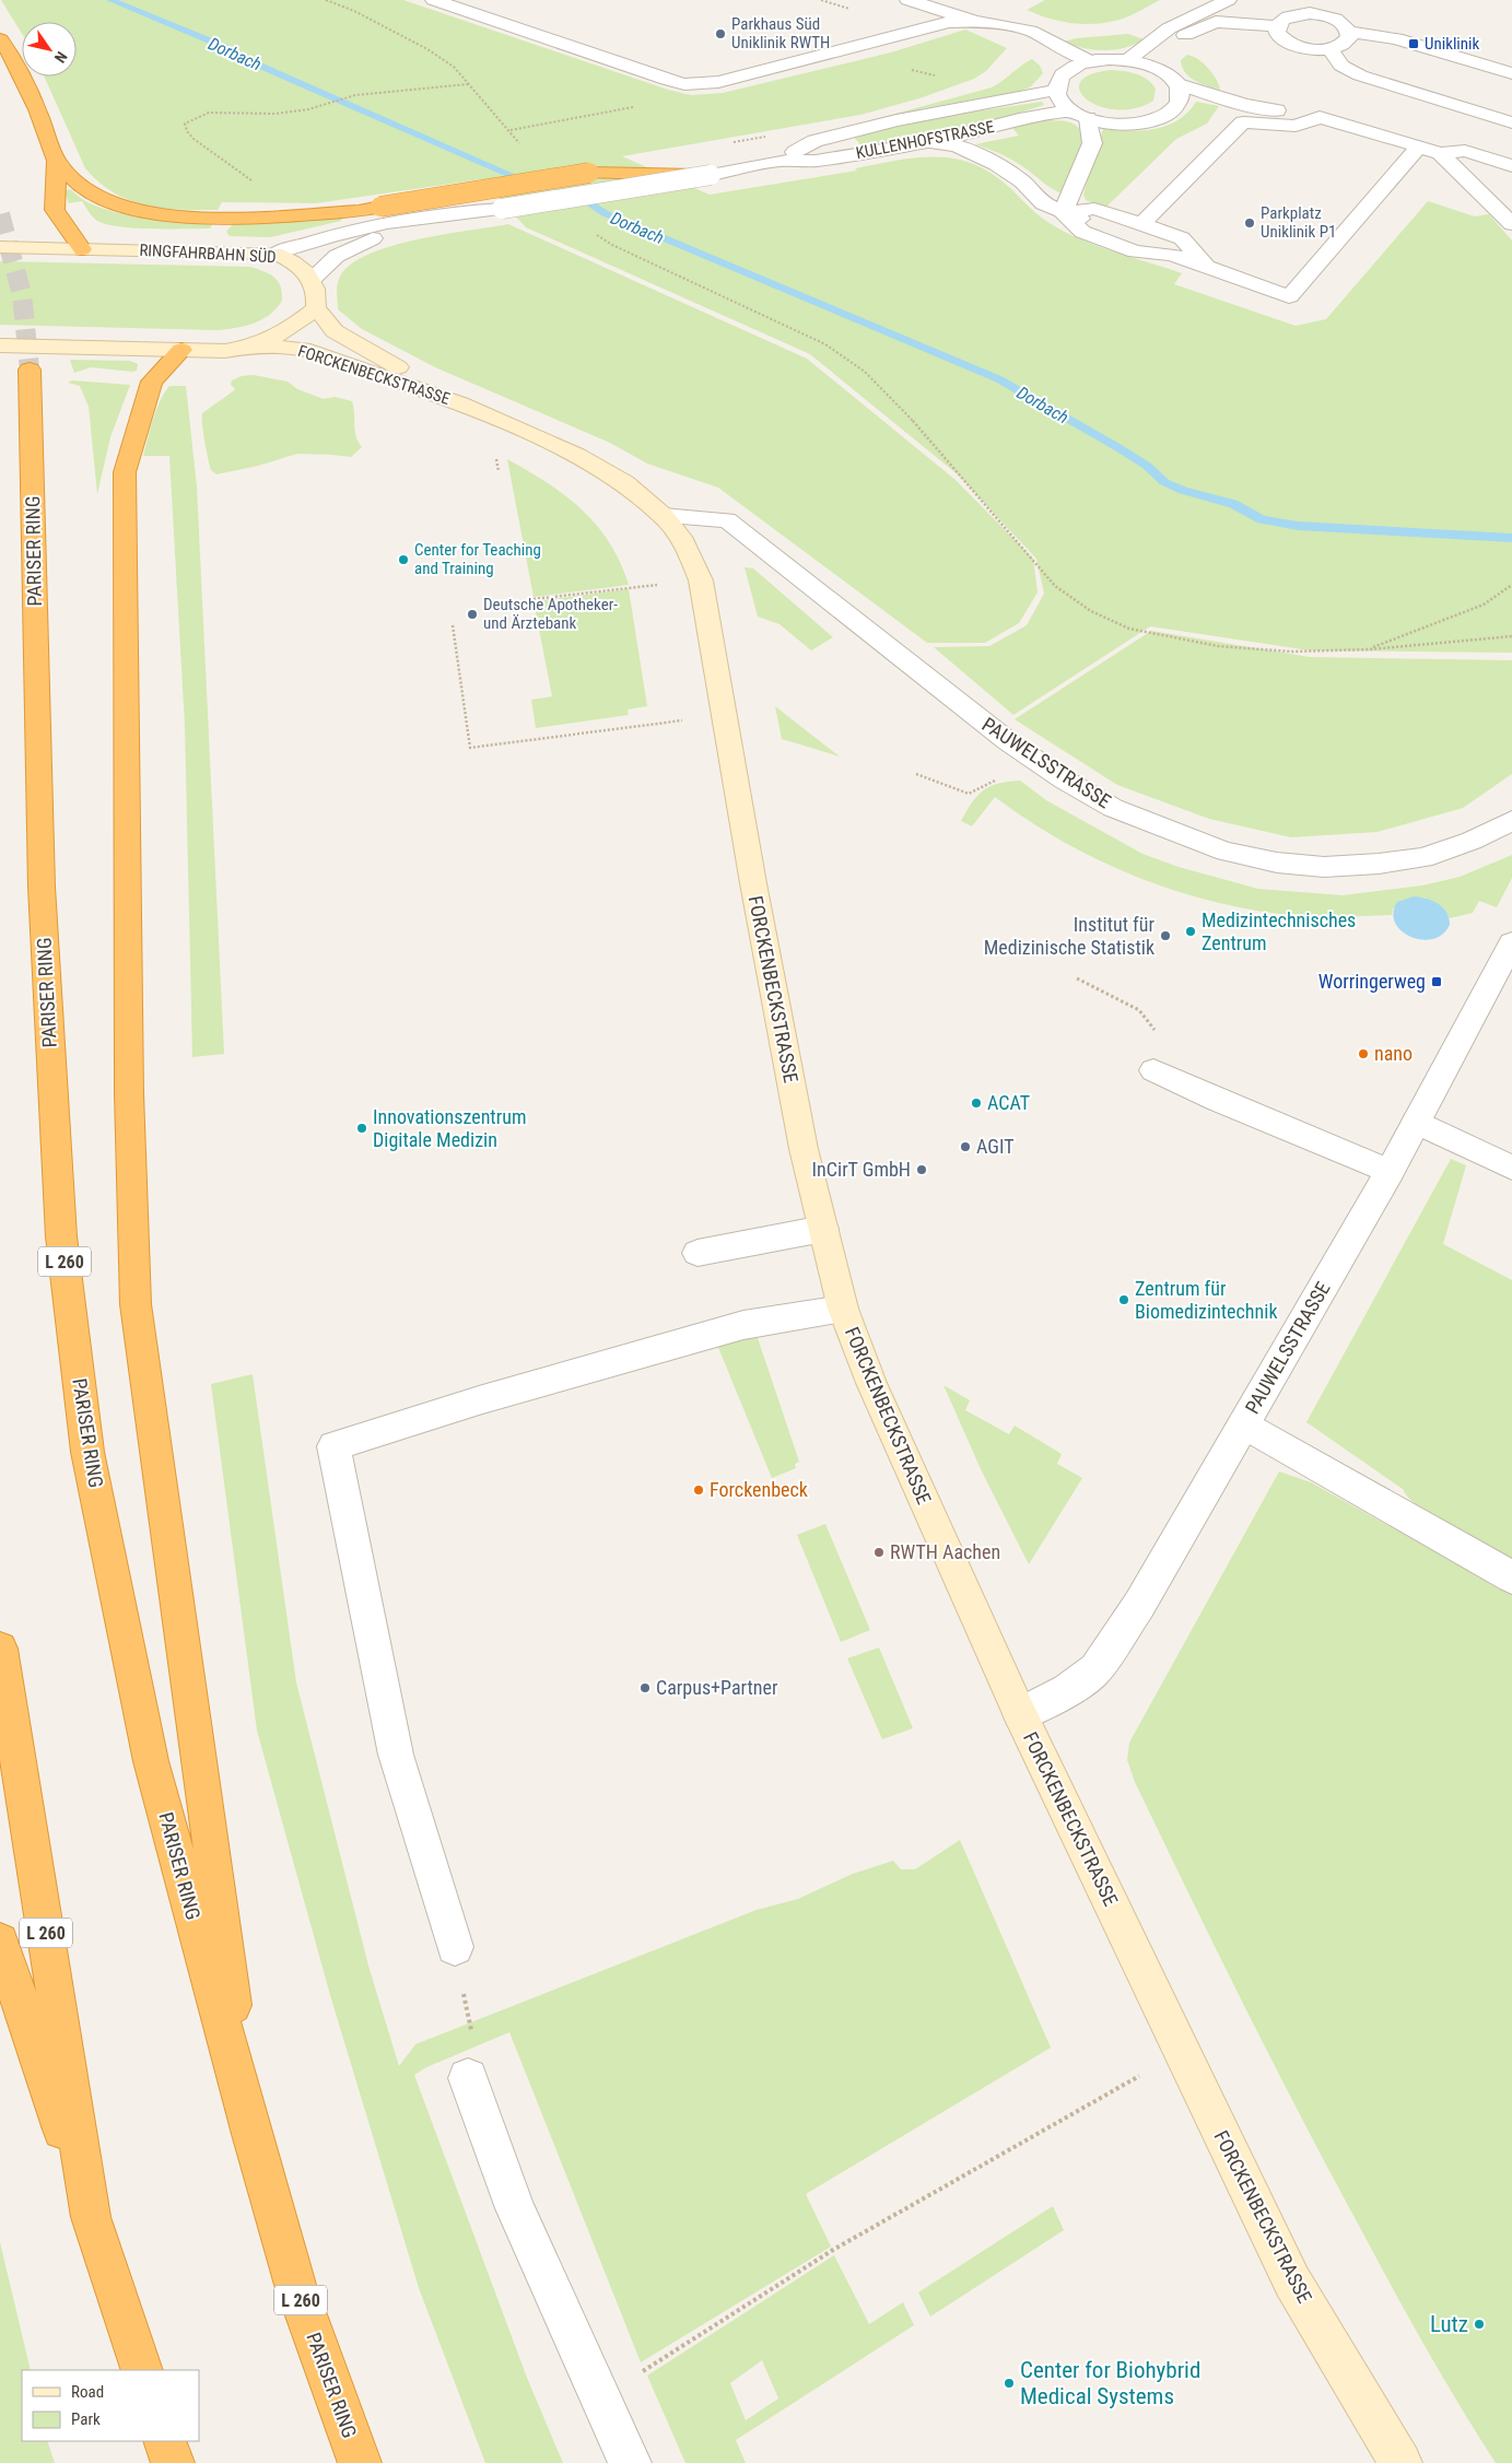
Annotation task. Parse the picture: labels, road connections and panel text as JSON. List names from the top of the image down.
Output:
{
  "streets": {
    "highway": ["PARISER RING", "L 260"],
    "street": [
      "KULLENHOFSTRASSE",
      "RINGFAHRBAHN SÜD",
      "FORCKENBECKSTRASSE",
      "PAUWELSSTRASSE"
    ]
  },
  "crossings": [
    ["KULLENHOFSTRASSE", "RINGFAHRBAHN SÜD"],
    ["FORCKENBECKSTRASSE", "PAUWELSSTRASSE"]
  ],
  "water": ["Dorbach"],
  "places": {
    "other": [
      "Parkhaus Süd Uniklinik RWTH",
      "Parkplatz Uniklinik P1",
      "Center for Teaching and Training",
      "Deutsche Apotheker- und Ärztebank",
      "Medizintechnisches Zentrum",
      "Institut für Medizinische Statistik",
      "nano",
      "ACAT",
      "Innovationszentrum Digitale Medizin",
      "AGIT",
      "InCirT GmbH",
      "Zentrum für Biomedizintechnik",
      "Forckenbeck",
      "RWTH Aachen",
      "Carpus+Partner",
      "Lutz",
      "Center for Biohybrid Medical Systems"
    ],
    "transit": ["Uniklinik", "Worringerweg"]
  },
  "legend": ["Road", "Park"],
  "north": "bottom right"
}
